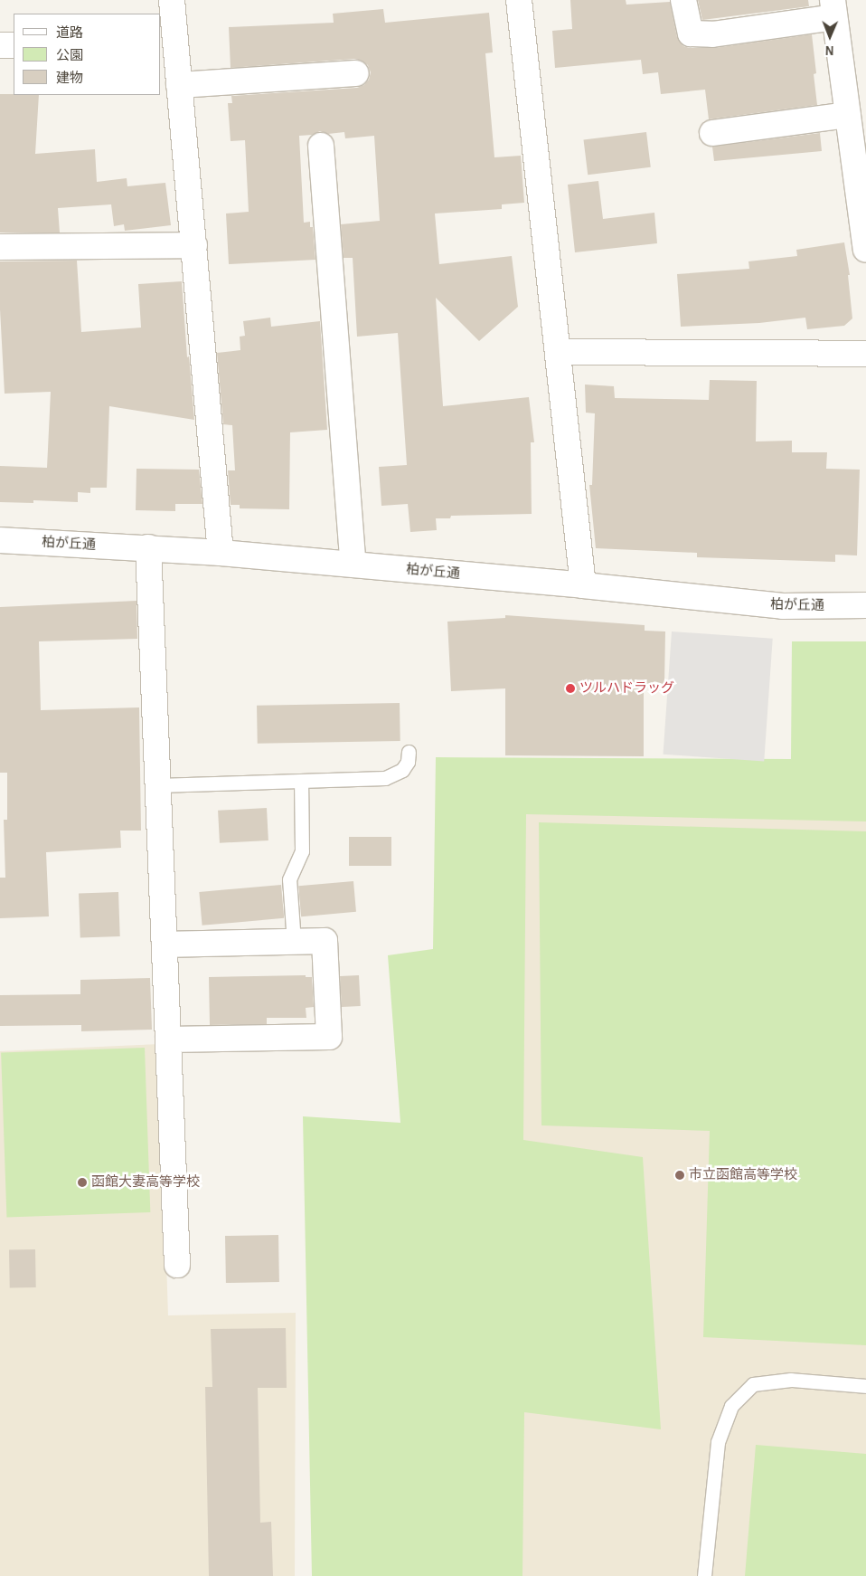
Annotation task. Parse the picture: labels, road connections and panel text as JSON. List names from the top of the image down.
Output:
{
  "streets": {
    "street": ["柏が丘通"]
  },
  "places": ["ツルハドラッグ", "市立函館高等学校", "函館大妻高等学校"],
  "legend": ["道路", "公園", "建物"],
  "north": "bottom"
}
